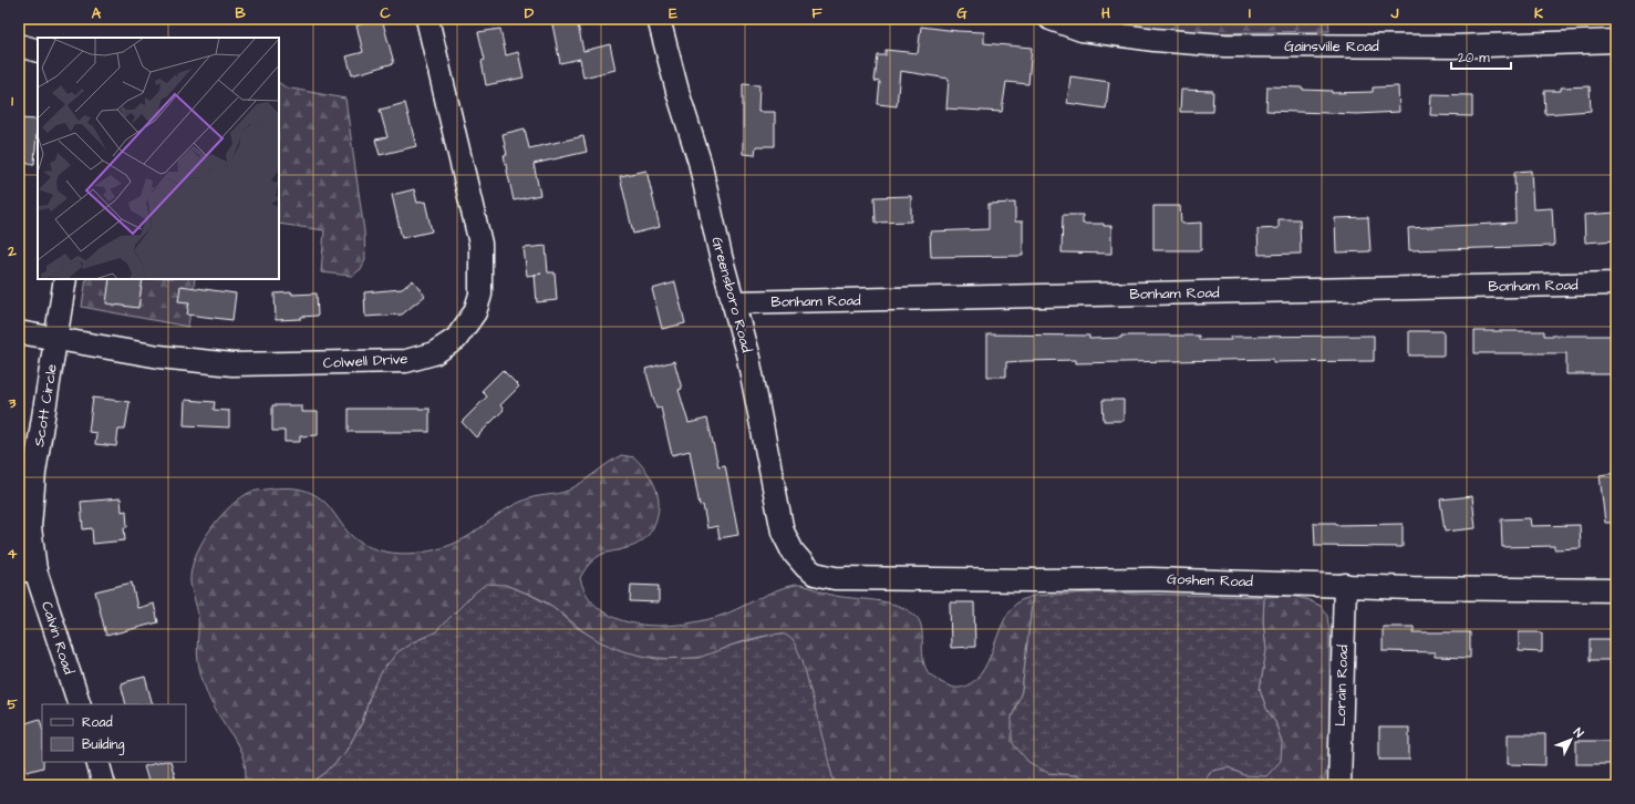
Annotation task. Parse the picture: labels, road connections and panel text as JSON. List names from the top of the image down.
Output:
{
  "streets": {
    "street": [
      "Gainsville Road",
      "Bonham Road",
      "Greensboro Road",
      "Colwell Drive",
      "Scott Circle",
      "Goshen Road",
      "Calvin Road",
      "Lorain Road"
    ]
  },
  "crossings": [
    ["Bonham Road", "Greensboro Road"],
    ["Greensboro Road", "Goshen Road"],
    ["Colwell Drive", "Scott Circle"],
    ["Scott Circle", "Calvin Road"],
    ["Goshen Road", "Lorain Road"]
  ],
  "legend": ["Road", "Building"],
  "scale_bar": "20 m",
  "north": "top right",
  "grid": {
    "columns": [
      "A",
      "B",
      "C",
      "D",
      "E",
      "F",
      "G",
      "H",
      "I",
      "J",
      "K"
    ],
    "rows": [
      "1",
      "2",
      "3",
      "4",
      "5"
    ]
  }
}
